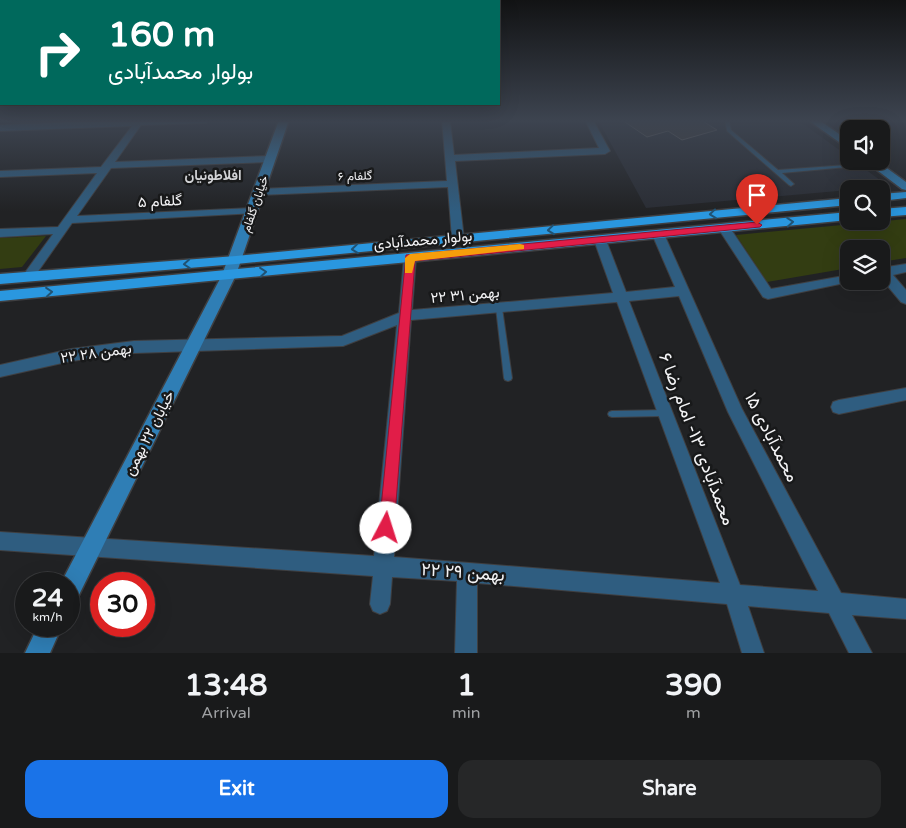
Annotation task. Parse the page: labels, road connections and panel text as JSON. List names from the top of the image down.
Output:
{
  "streets": {
    "main road": ["بولوار محمدآبادی"],
    "street": [
      "گلفام ۶",
      "گلفام ۵",
      "خیابان گلفام",
      "۲۲ بهمن ۳۱",
      "۲۲ بهمن ۲۸",
      "خیابان ۲۲ بهمن",
      "محمدآبادی ۱۵",
      "محمدآبادی ۱۳- امام رضا ۶",
      "۲۲ بهمن ۲۹"
    ]
  },
  "crossings": [
    ["گلفام ۶", "خیابان گلفام"],
    ["گلفام ۵", "خیابان گلفام"],
    ["خیابان گلفام", "بولوار محمدآبادی"],
    ["خیابان گلفام", "خیابان ۲۲ بهمن"],
    ["بولوار محمدآبادی", "خیابان ۲۲ بهمن"],
    ["بولوار محمدآبادی", "محمدآبادی ۱۵"],
    ["بولوار محمدآبادی", "محمدآبادی ۱۳- امام رضا ۶"],
    ["۲۲ بهمن ۳۱", "۲۲ بهمن ۲۸"],
    ["۲۲ بهمن ۳۱", "خیابان ۲۲ بهمن"],
    ["۲۲ بهمن ۳۱", "محمدآبادی ۱۵"],
    ["۲۲ بهمن ۳۱", "محمدآبادی ۱۳- امام رضا ۶"],
    ["۲۲ بهمن ۲۸", "خیابان ۲۲ بهمن"],
    ["خیابان ۲۲ بهمن", "۲۲ بهمن ۲۹"],
    ["محمدآبادی ۱۵", "۲۲ بهمن ۲۹"],
    ["محمدآبادی ۱۳- امام رضا ۶", "۲۲ بهمن ۲۹"]
  ],
  "districts": ["افلاطونیان"],
  "page": {
    "turn": ["160 m", "بولوار محمدآبادی"],
    "speed": "24 km/h",
    "limit": "30",
    "eta": [
      "13:48",
      "Arrival",
      "1",
      "min",
      "390",
      "m"
    ],
    "buttons": ["Exit", "Share"]
  }
}
